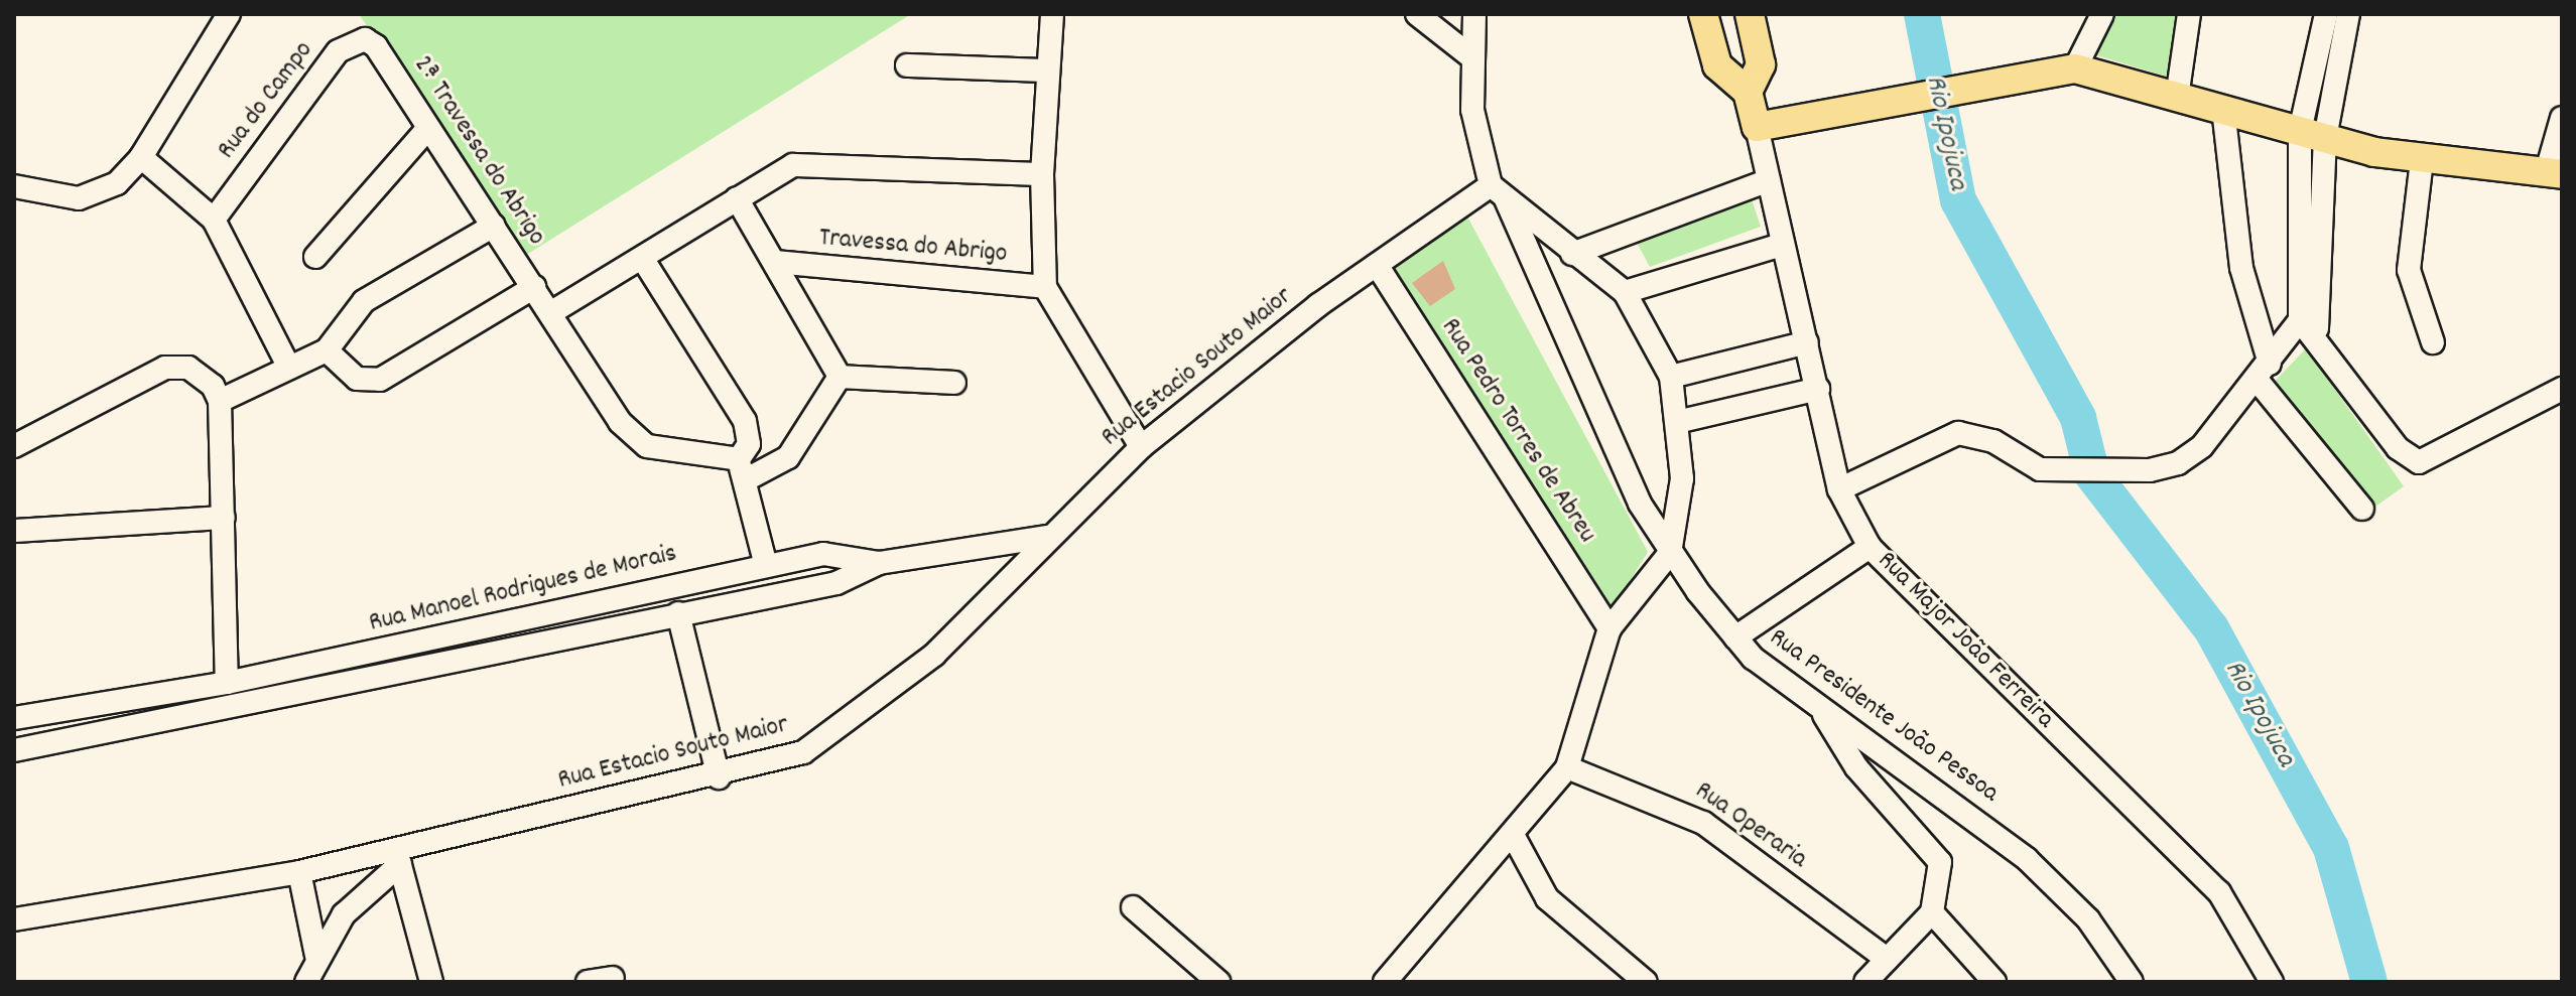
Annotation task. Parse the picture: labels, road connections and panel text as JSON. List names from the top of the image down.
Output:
{
  "streets": {
    "main road": ["Rua Major João Ferreira"],
    "street": [
      "Rua do Campo",
      "2ª Travessa do Abrigo",
      "Travessa do Abrigo",
      "Rua Estacio Souto Maior",
      "Rua Pedro Torres de Abreu",
      "Rua Manoel Rodrigues de Morais",
      "Rua Presidente João Pessoa",
      "Rua Operaria"
    ]
  },
  "crossings": [
    ["Rua do Campo", "2ª Travessa do Abrigo"],
    ["Rua Estacio Souto Maior", "Rua Pedro Torres de Abreu"],
    ["Rua Estacio Souto Maior", "Rua Manoel Rodrigues de Morais"],
    ["Rua Estacio Souto Maior", "Rua Presidente João Pessoa"]
  ],
  "water": ["Rio Ipojuca"]
}
